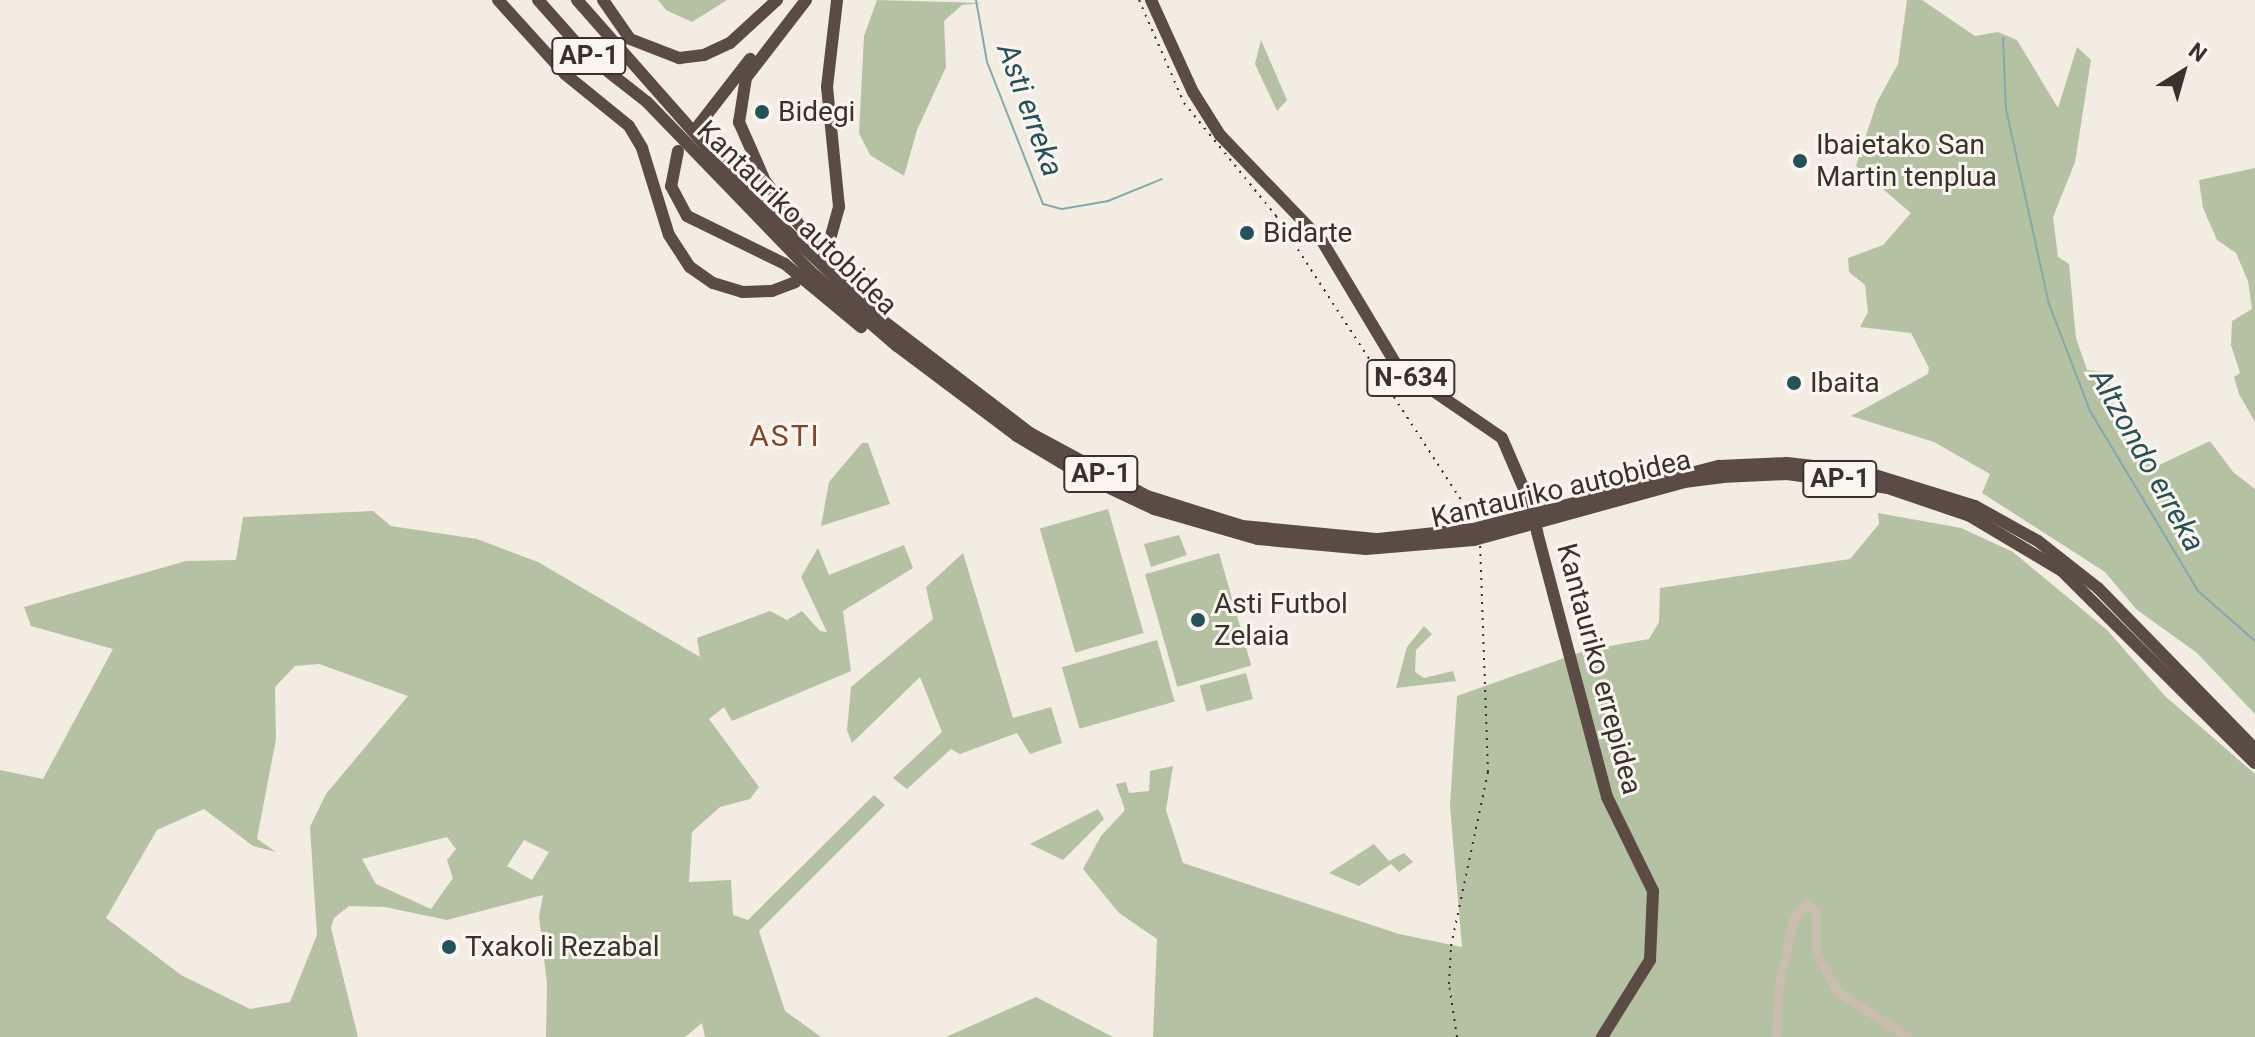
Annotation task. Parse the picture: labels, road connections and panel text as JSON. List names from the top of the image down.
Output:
{
  "streets": {
    "highway": [
      "AP-1",
      "Kantauriko autobidea",
      "N-634",
      "Kantauriko errepidea"
    ]
  },
  "districts": ["ASTI"],
  "water": ["Asti erreka", "Altzondo erreka"],
  "places": [
    "Bidegi",
    "Ibaietako San Martin tenplua",
    "Bidarte",
    "Ibaita",
    "Asti Futbol Zelaia",
    "Txakoli Rezabal"
  ],
  "north": "top right"
}
